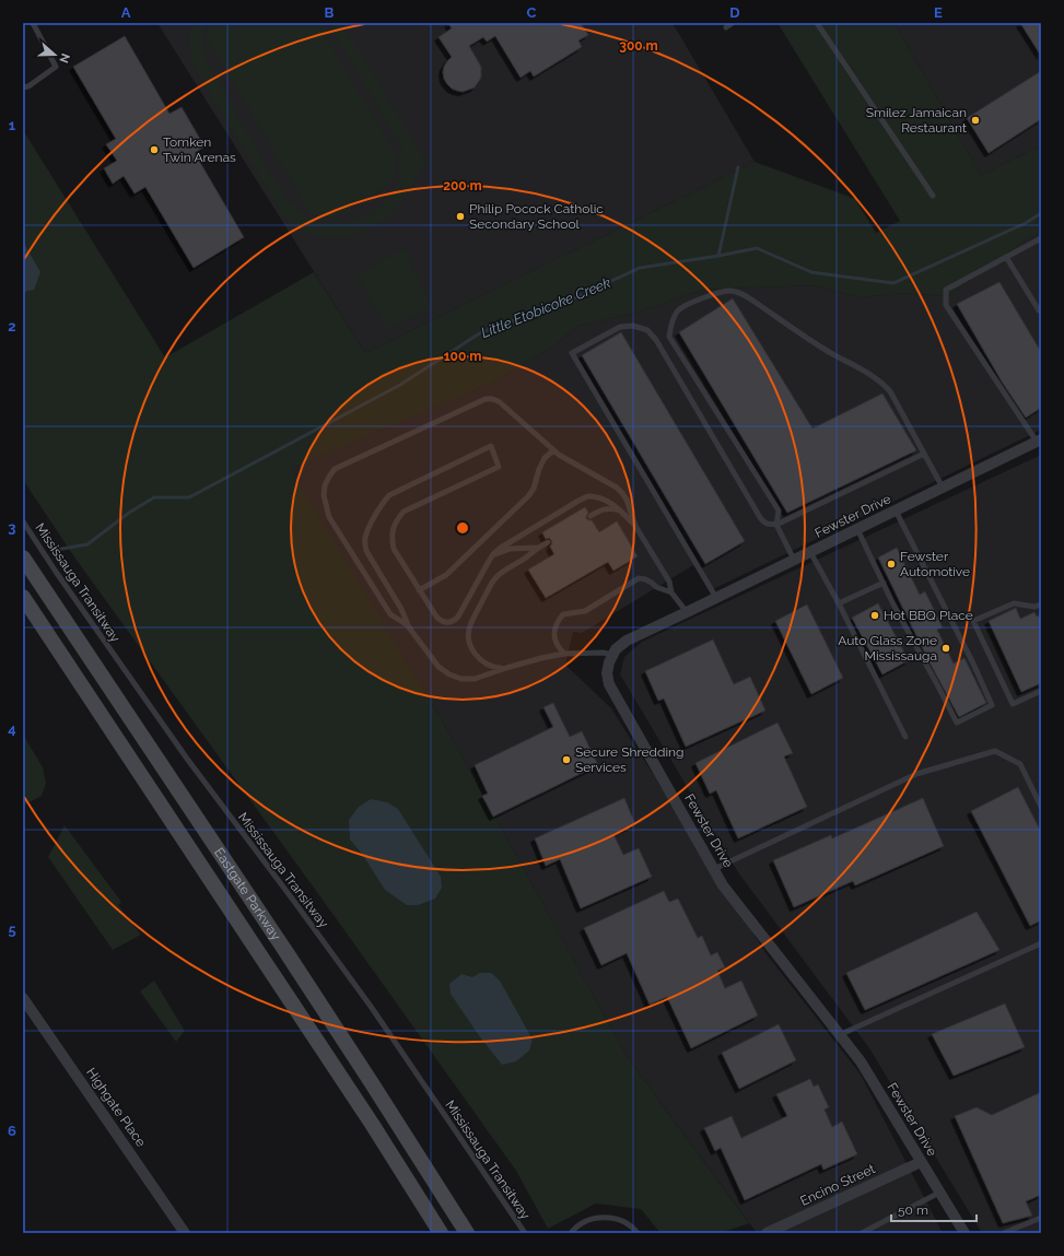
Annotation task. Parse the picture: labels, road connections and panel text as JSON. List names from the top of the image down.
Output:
{
  "streets": {
    "main road": ["Eastgate Parkway"],
    "street": ["Fewster Drive", "Highgate Place", "Encino Street"],
    "lane": ["Mississauga Transitway"]
  },
  "crossings": [
    ["Fewster Drive", "Encino Street"]
  ],
  "water": ["Little Etobicoke Creek"],
  "places": [
    "Smilez Jamaican Restaurant",
    "Tomken Twin Arenas",
    "Philip Pocock Catholic Secondary School",
    "Fewster Automotive",
    "Hot BBQ Place",
    "Auto Glass Zone Mississauga",
    "Secure Shredding Services"
  ],
  "scale_bar": "50 m",
  "north": "right",
  "grid": {
    "columns": [
      "A",
      "B",
      "C",
      "D",
      "E"
    ],
    "rows": [
      "1",
      "2",
      "3",
      "4",
      "5",
      "6"
    ]
  },
  "rings": ["300 m", "200 m", "100 m"]
}
